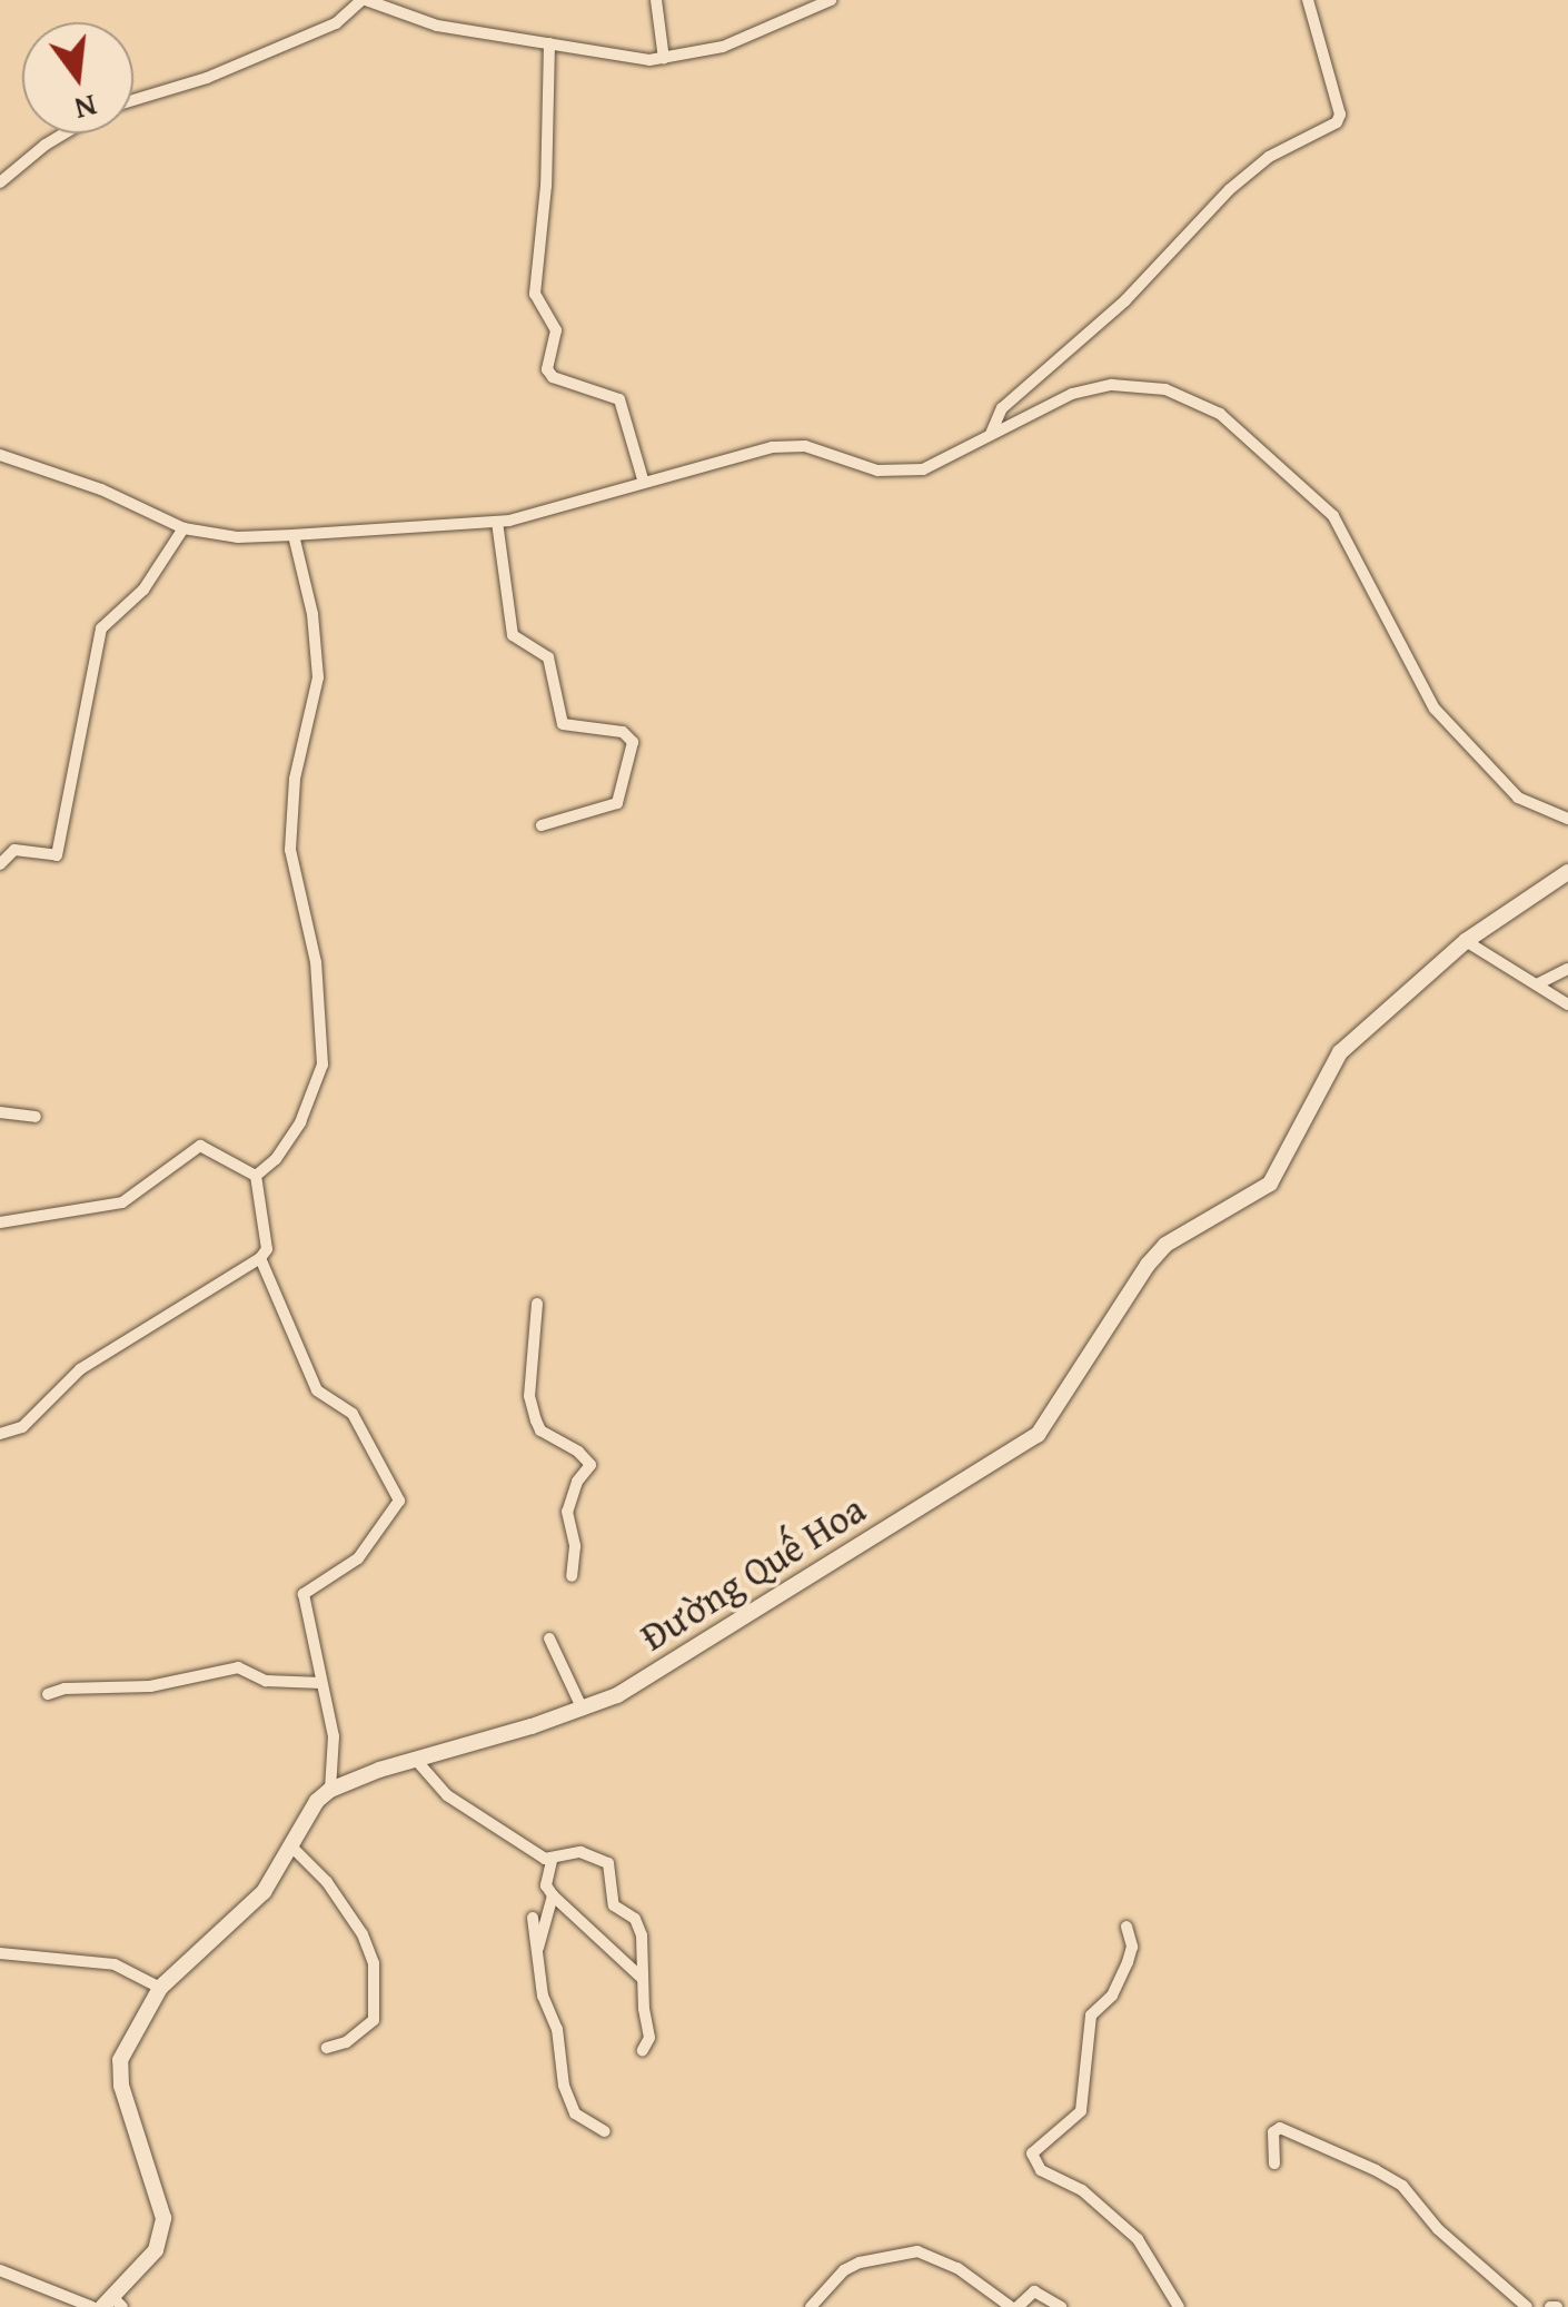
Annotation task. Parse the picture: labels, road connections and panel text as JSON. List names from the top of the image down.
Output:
{
  "streets": {
    "street": ["Đường Quế Hoa"]
  },
  "north": "bottom"
}
